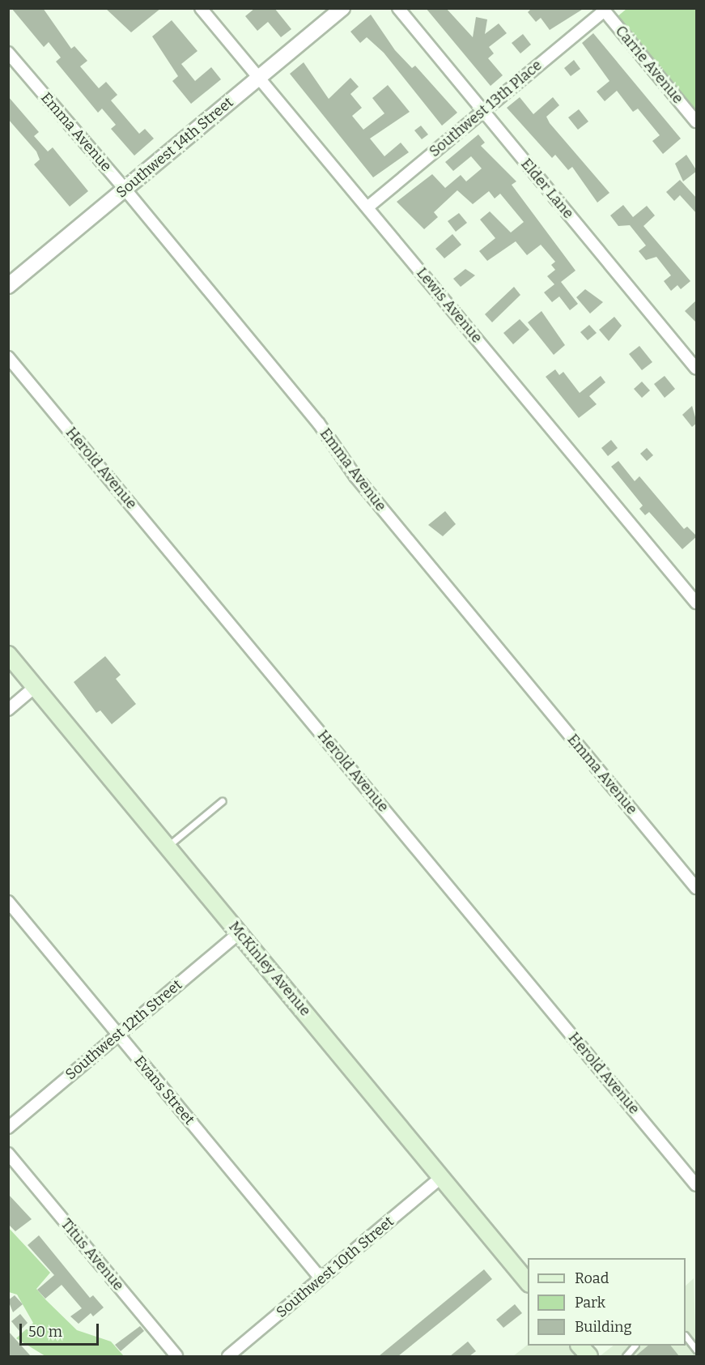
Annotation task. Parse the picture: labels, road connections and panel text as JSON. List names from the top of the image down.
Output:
{
  "streets": {
    "main road": ["McKinley Avenue"],
    "street": [
      "Carrie Avenue",
      "Southwest 13th Place",
      "Emma Avenue",
      "Southwest 14th Street",
      "Elder Lane",
      "Lewis Avenue",
      "Herold Avenue",
      "Southwest 12th Street",
      "Evans Street",
      "Titus Avenue",
      "Southwest 10th Street"
    ]
  },
  "crossings": [
    ["Carrie Avenue", "Southwest 13th Place"],
    ["Southwest 13th Place", "Elder Lane"],
    ["Southwest 13th Place", "Lewis Avenue"],
    ["Emma Avenue", "Southwest 14th Street"],
    ["Southwest 14th Street", "Lewis Avenue"],
    ["McKinley Avenue", "Southwest 12th Street"],
    ["McKinley Avenue", "Southwest 10th Street"],
    ["Southwest 12th Street", "Evans Street"],
    ["Evans Street", "Southwest 10th Street"]
  ],
  "legend": ["Road", "Park", "Building"],
  "scale_bar": "50 m"
}
